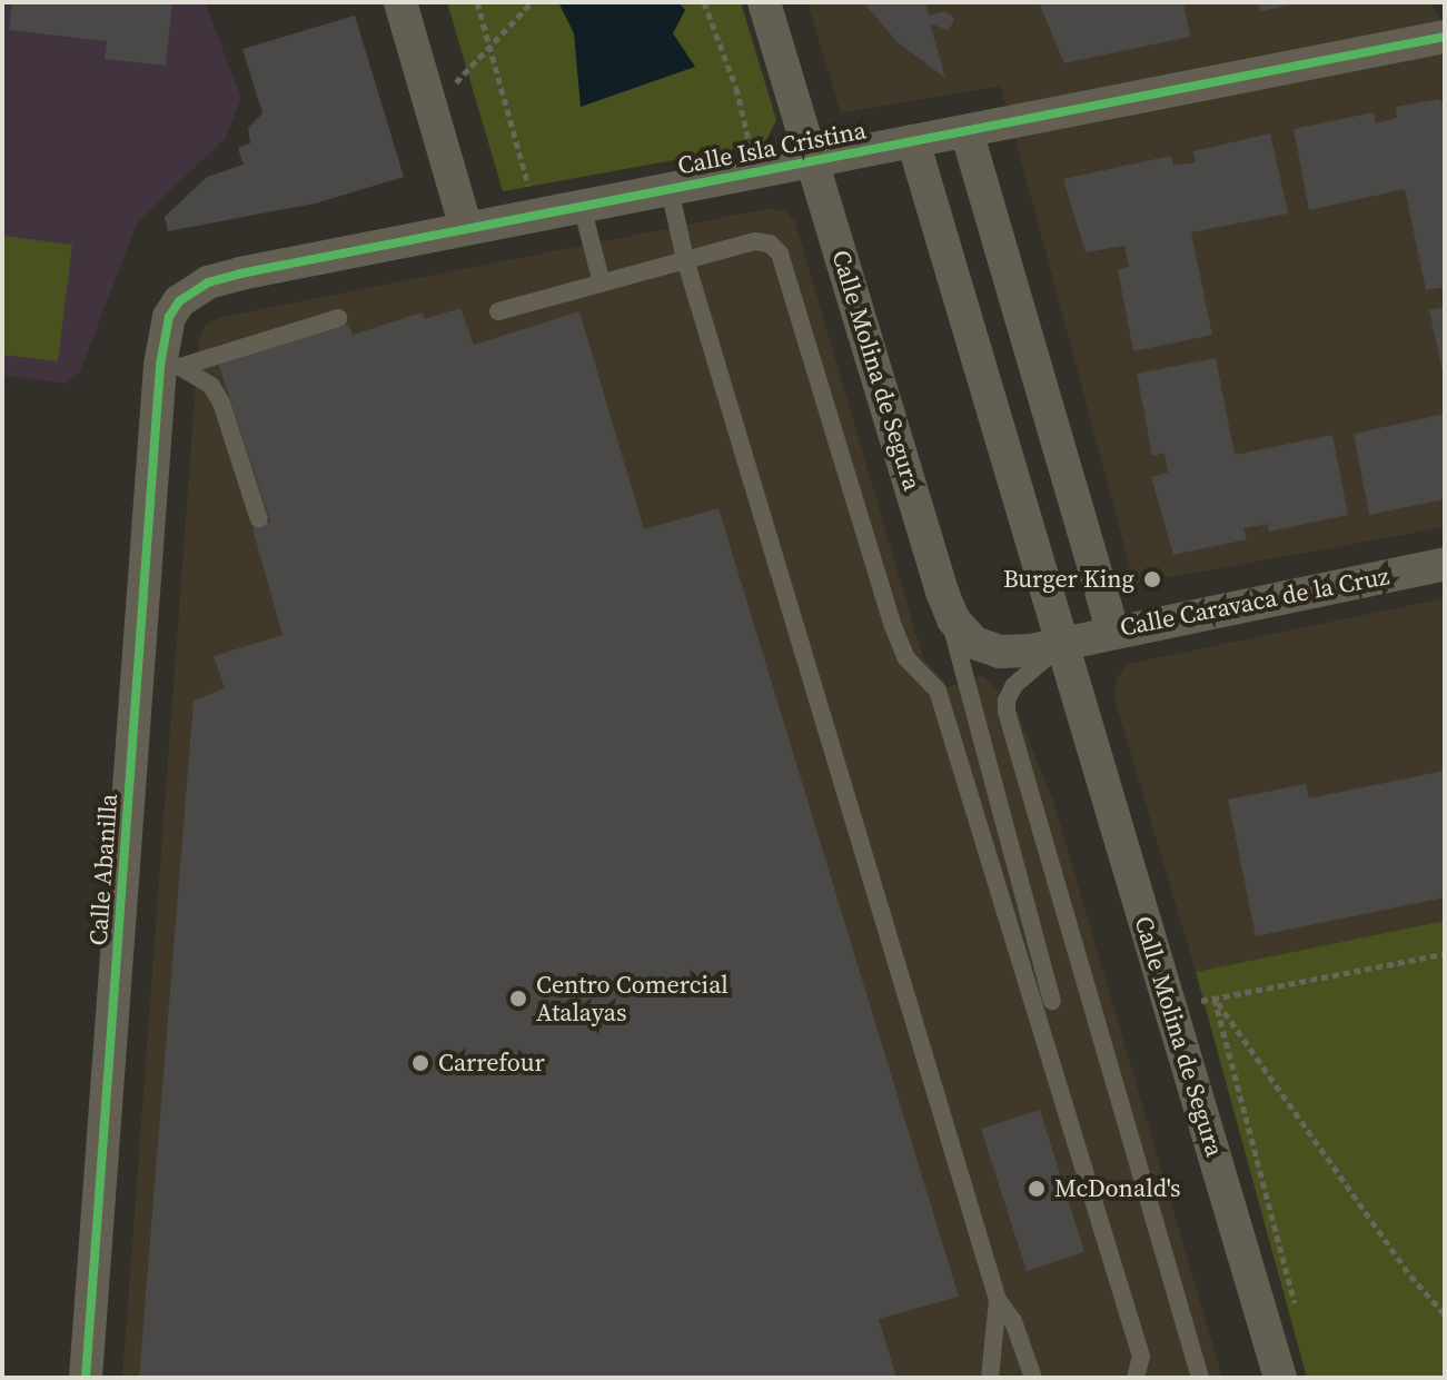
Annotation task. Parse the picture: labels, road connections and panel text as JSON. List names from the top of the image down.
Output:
{
  "streets": {
    "street": [
      "Calle Isla Cristina",
      "Calle Molina de Segura",
      "Calle Caravaca de la Cruz",
      "Calle Abanilla"
    ]
  },
  "crossings": [
    ["Calle Isla Cristina", "Calle Molina de Segura"],
    ["Calle Isla Cristina", "Calle Abanilla"],
    ["Calle Molina de Segura", "Calle Caravaca de la Cruz"]
  ],
  "places": [
    "Burger King",
    "Centro Comercial Atalayas",
    "Carrefour",
    "McDonald's"
  ]
}
